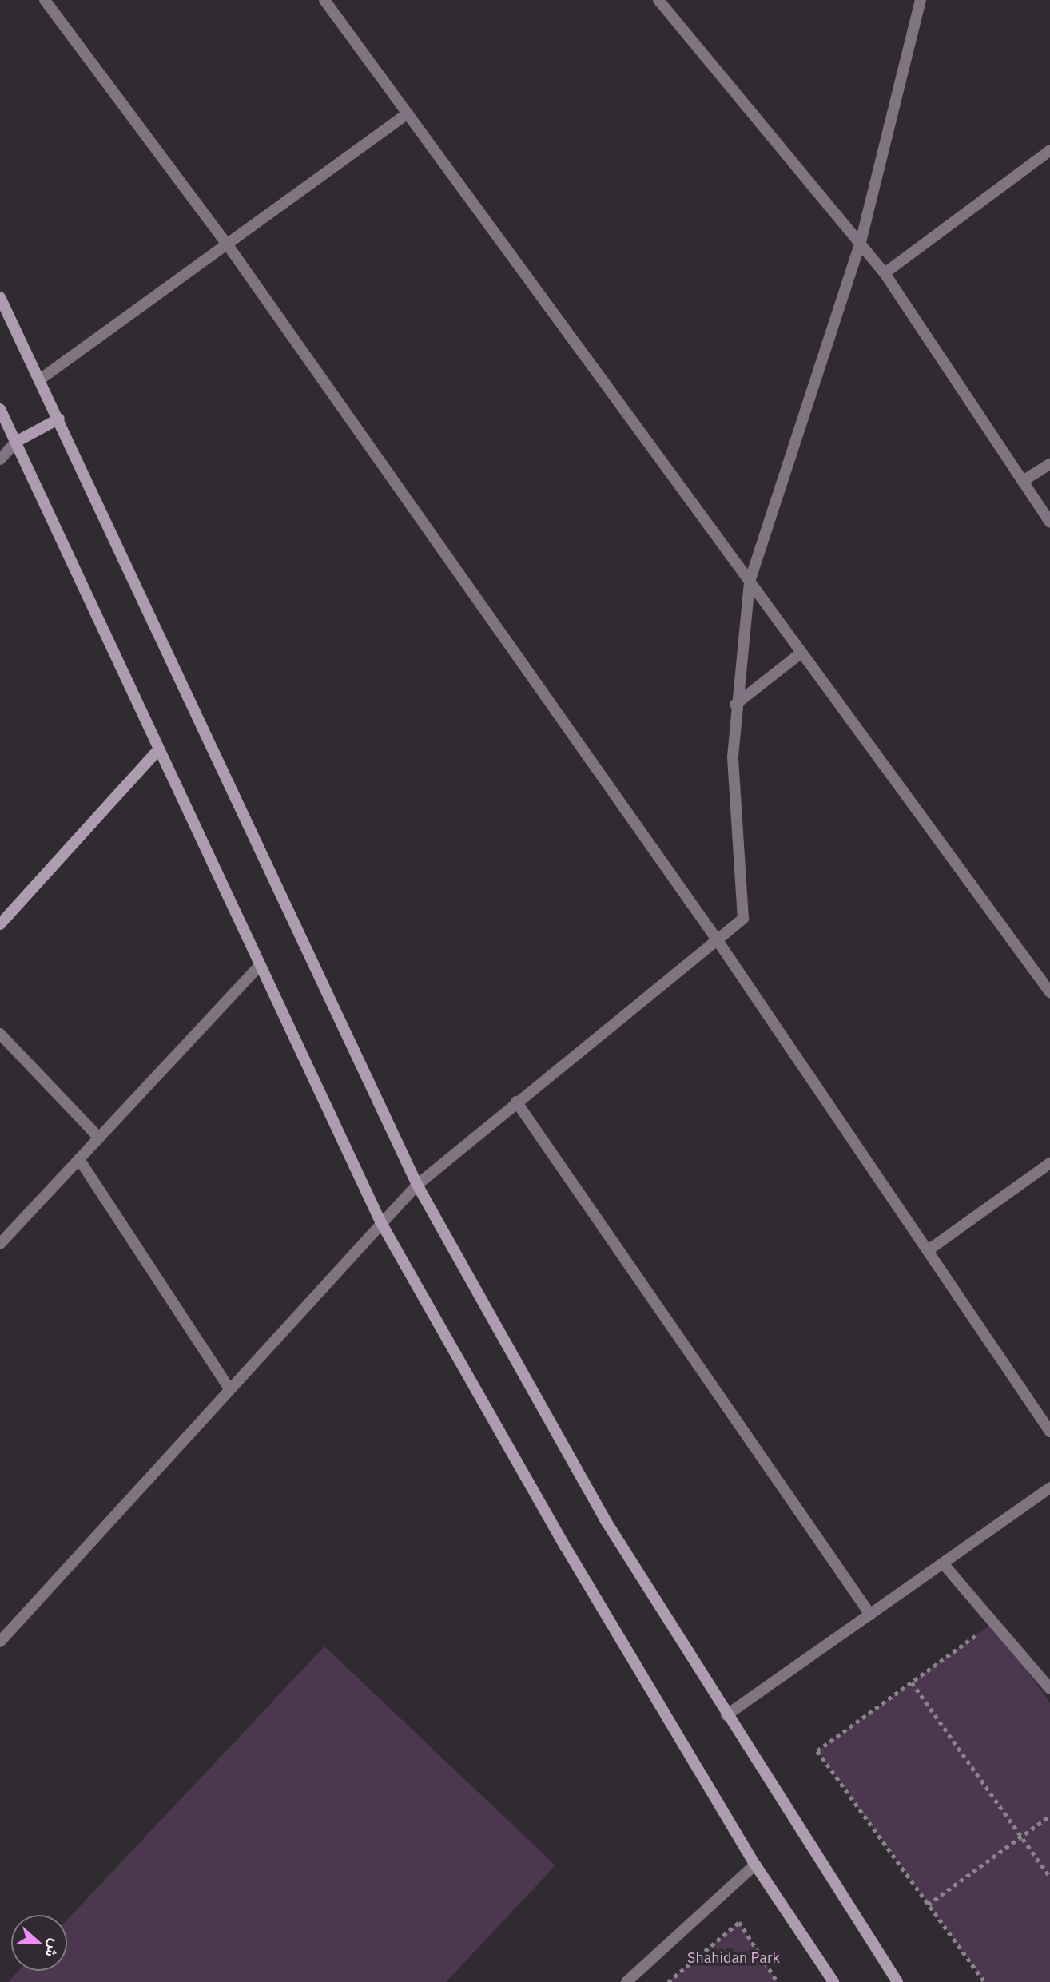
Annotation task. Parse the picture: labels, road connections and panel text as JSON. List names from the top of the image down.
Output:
{
  "parks": ["Shahidan Park"],
  "north": "right"
}
